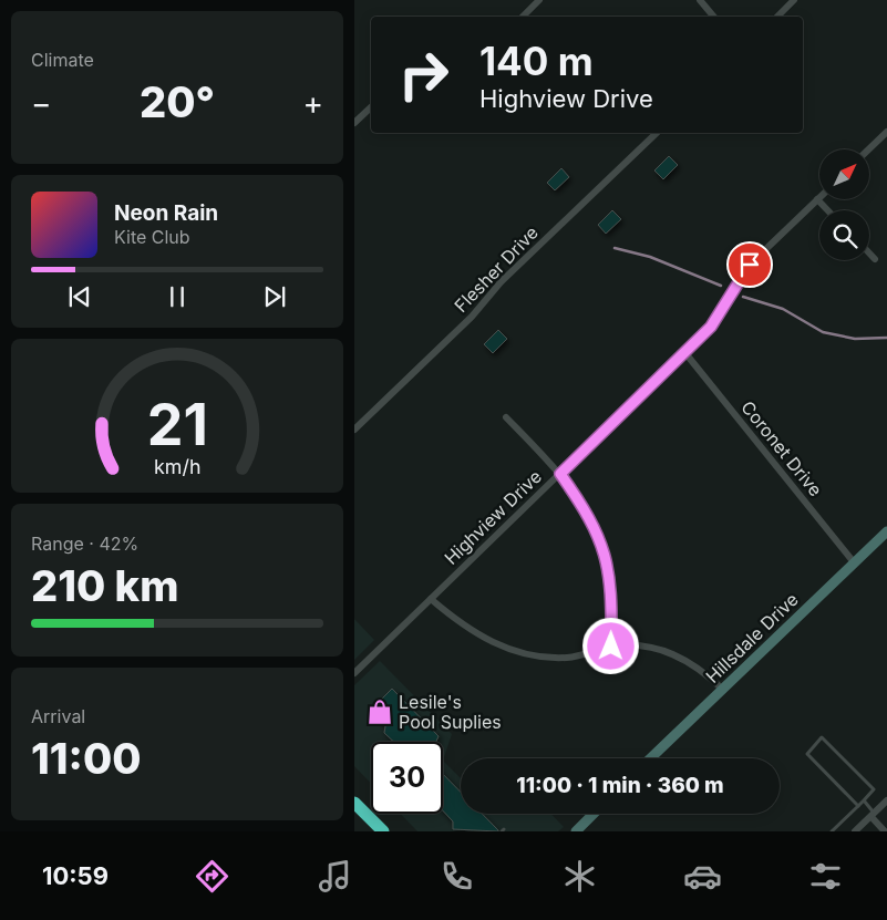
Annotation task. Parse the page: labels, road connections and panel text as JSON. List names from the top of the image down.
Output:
{
  "streets": {
    "street": [
      "Flesher Drive",
      "Coronet Drive",
      "Highview Drive",
      "Hillsdale Drive"
    ]
  },
  "crossings": [
    ["Coronet Drive", "Highview Drive"],
    ["Coronet Drive", "Hillsdale Drive"]
  ],
  "places": {
    "shop": ["Lesile's Pool Suplies"]
  },
  "north": "top right",
  "page": {
    "tile": [
      "Climate",
      ["Range · 42%", "210 km"],
      ["Arrival", "11:00"]
    ],
    "turn": ["140 m", "Highview Drive"],
    "heat": ["−", "20°", "+"],
    "song": ["Neon Rain", "Kite Club"],
    "limit": "30",
    "trip": "11:00 · 1 min · 360 m",
    "tabs": "10:59",
    "gauge": ["21", "km/h"]
  }
}
